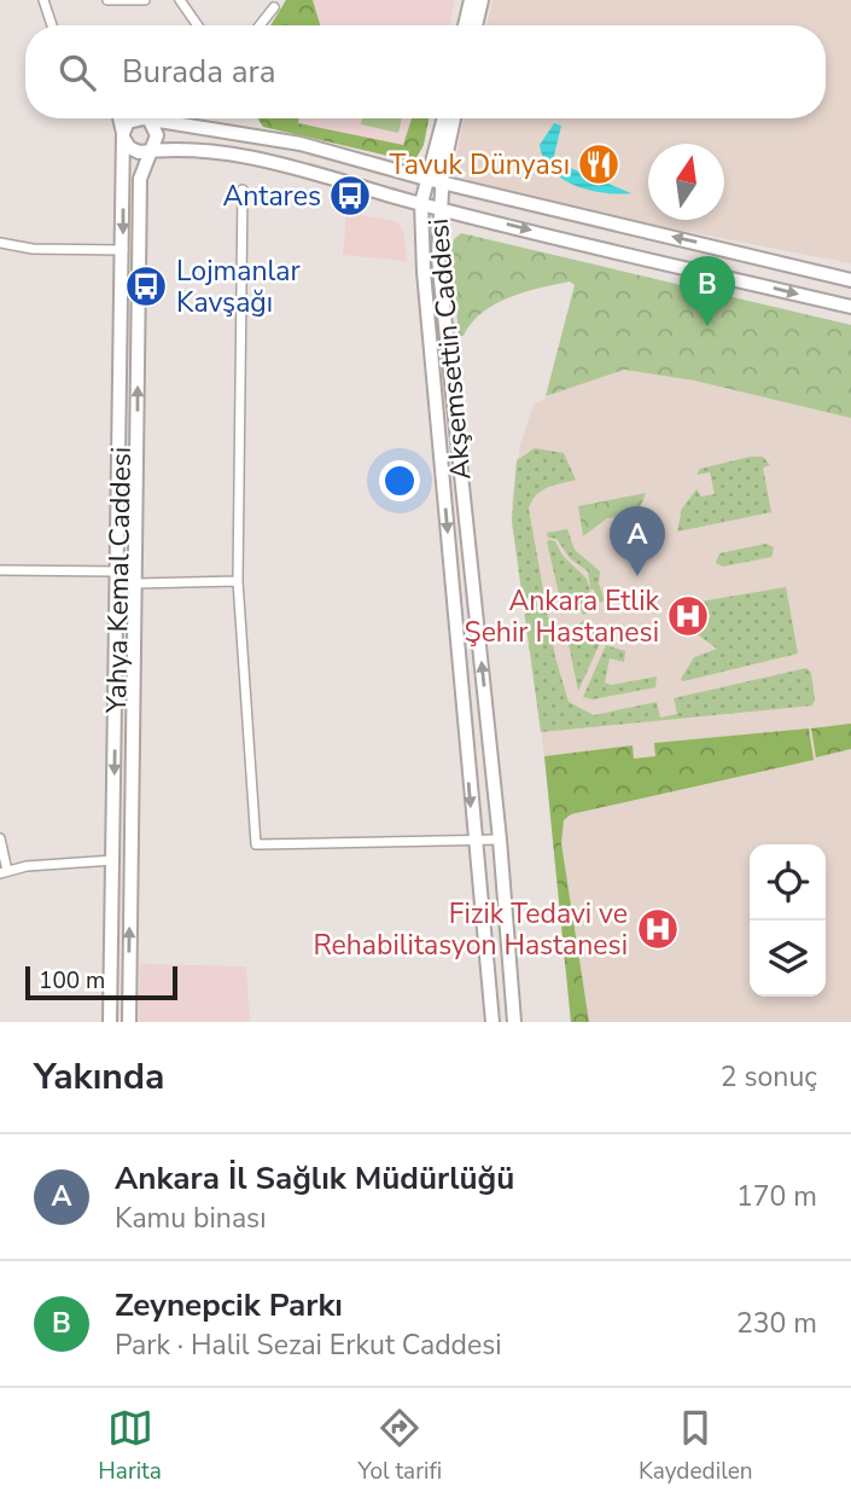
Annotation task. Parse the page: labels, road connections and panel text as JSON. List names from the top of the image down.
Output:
{
  "streets": {
    "main road": ["Akşemsettin Caddesi", "Yahya Kemal Caddesi"]
  },
  "places": {
    "restaurant": ["Tavuk Dünyası"],
    "bus stop": ["Antares", "Lojmanlar Kavşağı"],
    "hospital": ["Ankara Etlik Şehir Hastanesi", "Fizik Tedavi ve Rehabilitasyon Hastanesi"]
  },
  "scale_bar": "100 m",
  "north": "top",
  "page": {
    "search": "Burada ara",
    "pins": ["B", "A"],
    "scale": "100 m",
    "heading": ["Yakında", "2 sonuç"],
    "list": [
      {
        "mark": "A",
        "name": "Ankara İl Sağlık Müdürlüğü",
        "note": "Kamu binası",
        "value": "170 m"
      },
      {
        "mark": "B",
        "name": "Zeynepcik Parkı",
        "note": "Park · Halil Sezai Erkut Caddesi",
        "value": "230 m"
      }
    ],
    "nav": ["Harita", "Yol tarifi", "Kaydedilen"]
  }
}
